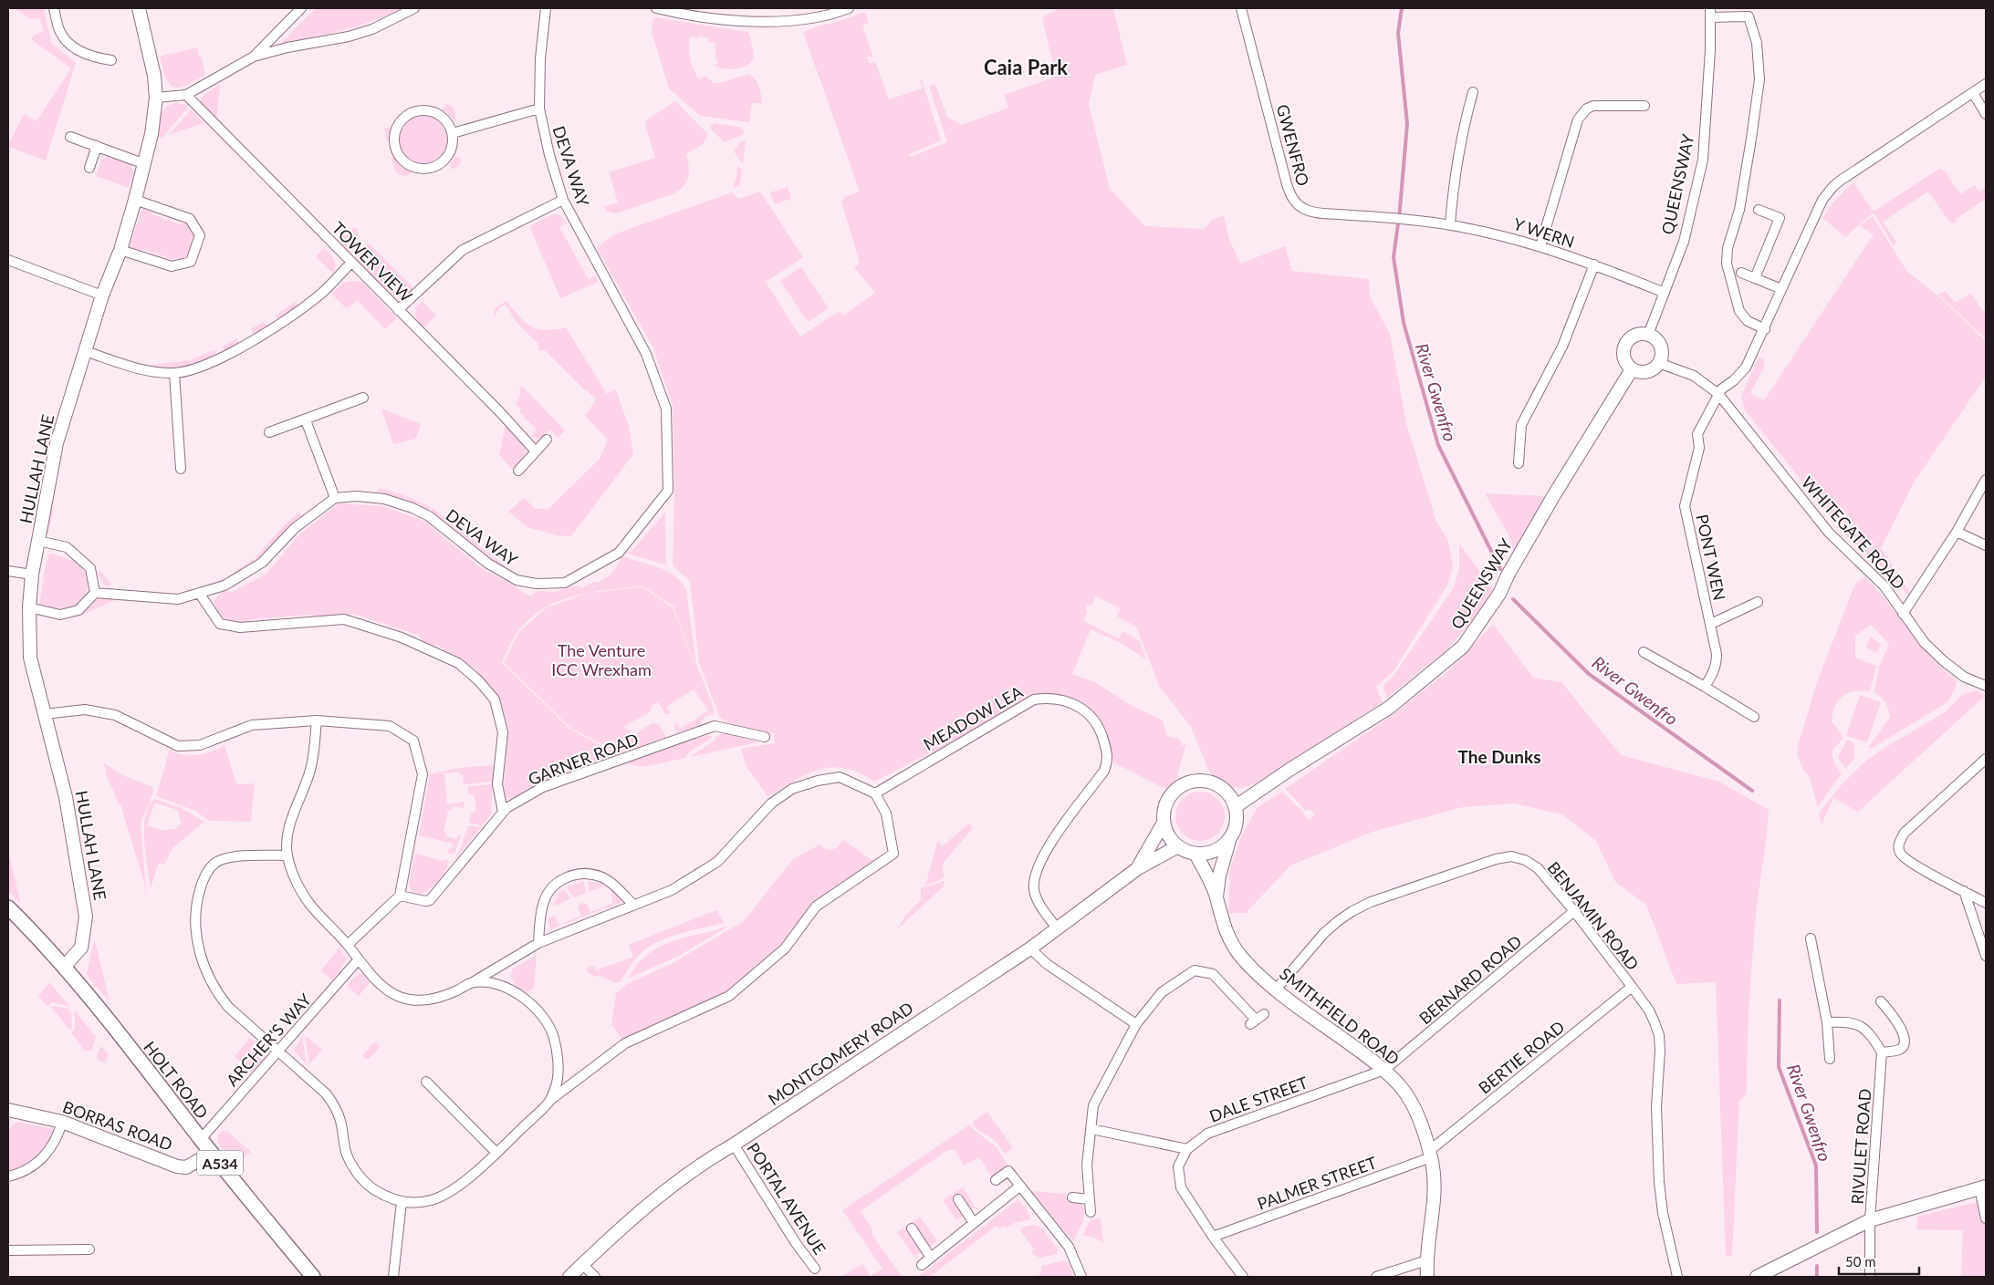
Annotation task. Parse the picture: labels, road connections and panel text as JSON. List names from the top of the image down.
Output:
{
  "streets": {
    "main road": ["HOLT ROAD", "A534"],
    "street": [
      "GWENFRO",
      "DEVA WAY",
      "QUEENSWAY",
      "Y WERN",
      "TOWER VIEW",
      "HULLAH LANE",
      "WHITEGATE ROAD",
      "PONT WEN",
      "MEADOW LEA",
      "GARNER ROAD",
      "BENJAMIN ROAD",
      "BERNARD ROAD",
      "SMITHFIELD ROAD",
      "ARCHER'S WAY",
      "MONTGOMERY ROAD",
      "BERTIE ROAD",
      "DALE STREET",
      "BORRAS ROAD",
      "RIVULET ROAD",
      "PALMER STREET",
      "PORTAL AVENUE"
    ]
  },
  "crossings": [
    ["GWENFRO", "Y WERN"],
    ["QUEENSWAY", "Y WERN"],
    ["QUEENSWAY", "WHITEGATE ROAD"],
    ["QUEENSWAY", "SMITHFIELD ROAD"],
    ["QUEENSWAY", "MONTGOMERY ROAD"],
    ["HULLAH LANE", "HOLT ROAD"],
    ["WHITEGATE ROAD", "PONT WEN"],
    ["MEADOW LEA", "MONTGOMERY ROAD"],
    ["BENJAMIN ROAD", "BERNARD ROAD"],
    ["BENJAMIN ROAD", "SMITHFIELD ROAD"],
    ["BENJAMIN ROAD", "BERTIE ROAD"],
    ["BERNARD ROAD", "SMITHFIELD ROAD"],
    ["BERNARD ROAD", "DALE STREET"],
    ["SMITHFIELD ROAD", "MONTGOMERY ROAD"],
    ["SMITHFIELD ROAD", "BERTIE ROAD"],
    ["SMITHFIELD ROAD", "DALE STREET"],
    ["SMITHFIELD ROAD", "PALMER STREET"],
    ["ARCHER'S WAY", "HOLT ROAD"],
    ["MONTGOMERY ROAD", "PORTAL AVENUE"],
    ["BERTIE ROAD", "PALMER STREET"],
    ["HOLT ROAD", "BORRAS ROAD"]
  ],
  "districts": ["Caia Park", "The Dunks"],
  "water": ["River Gwenfro"],
  "parks": ["The Venture ICC Wrexham"],
  "scale_bar": "50 m"
}
